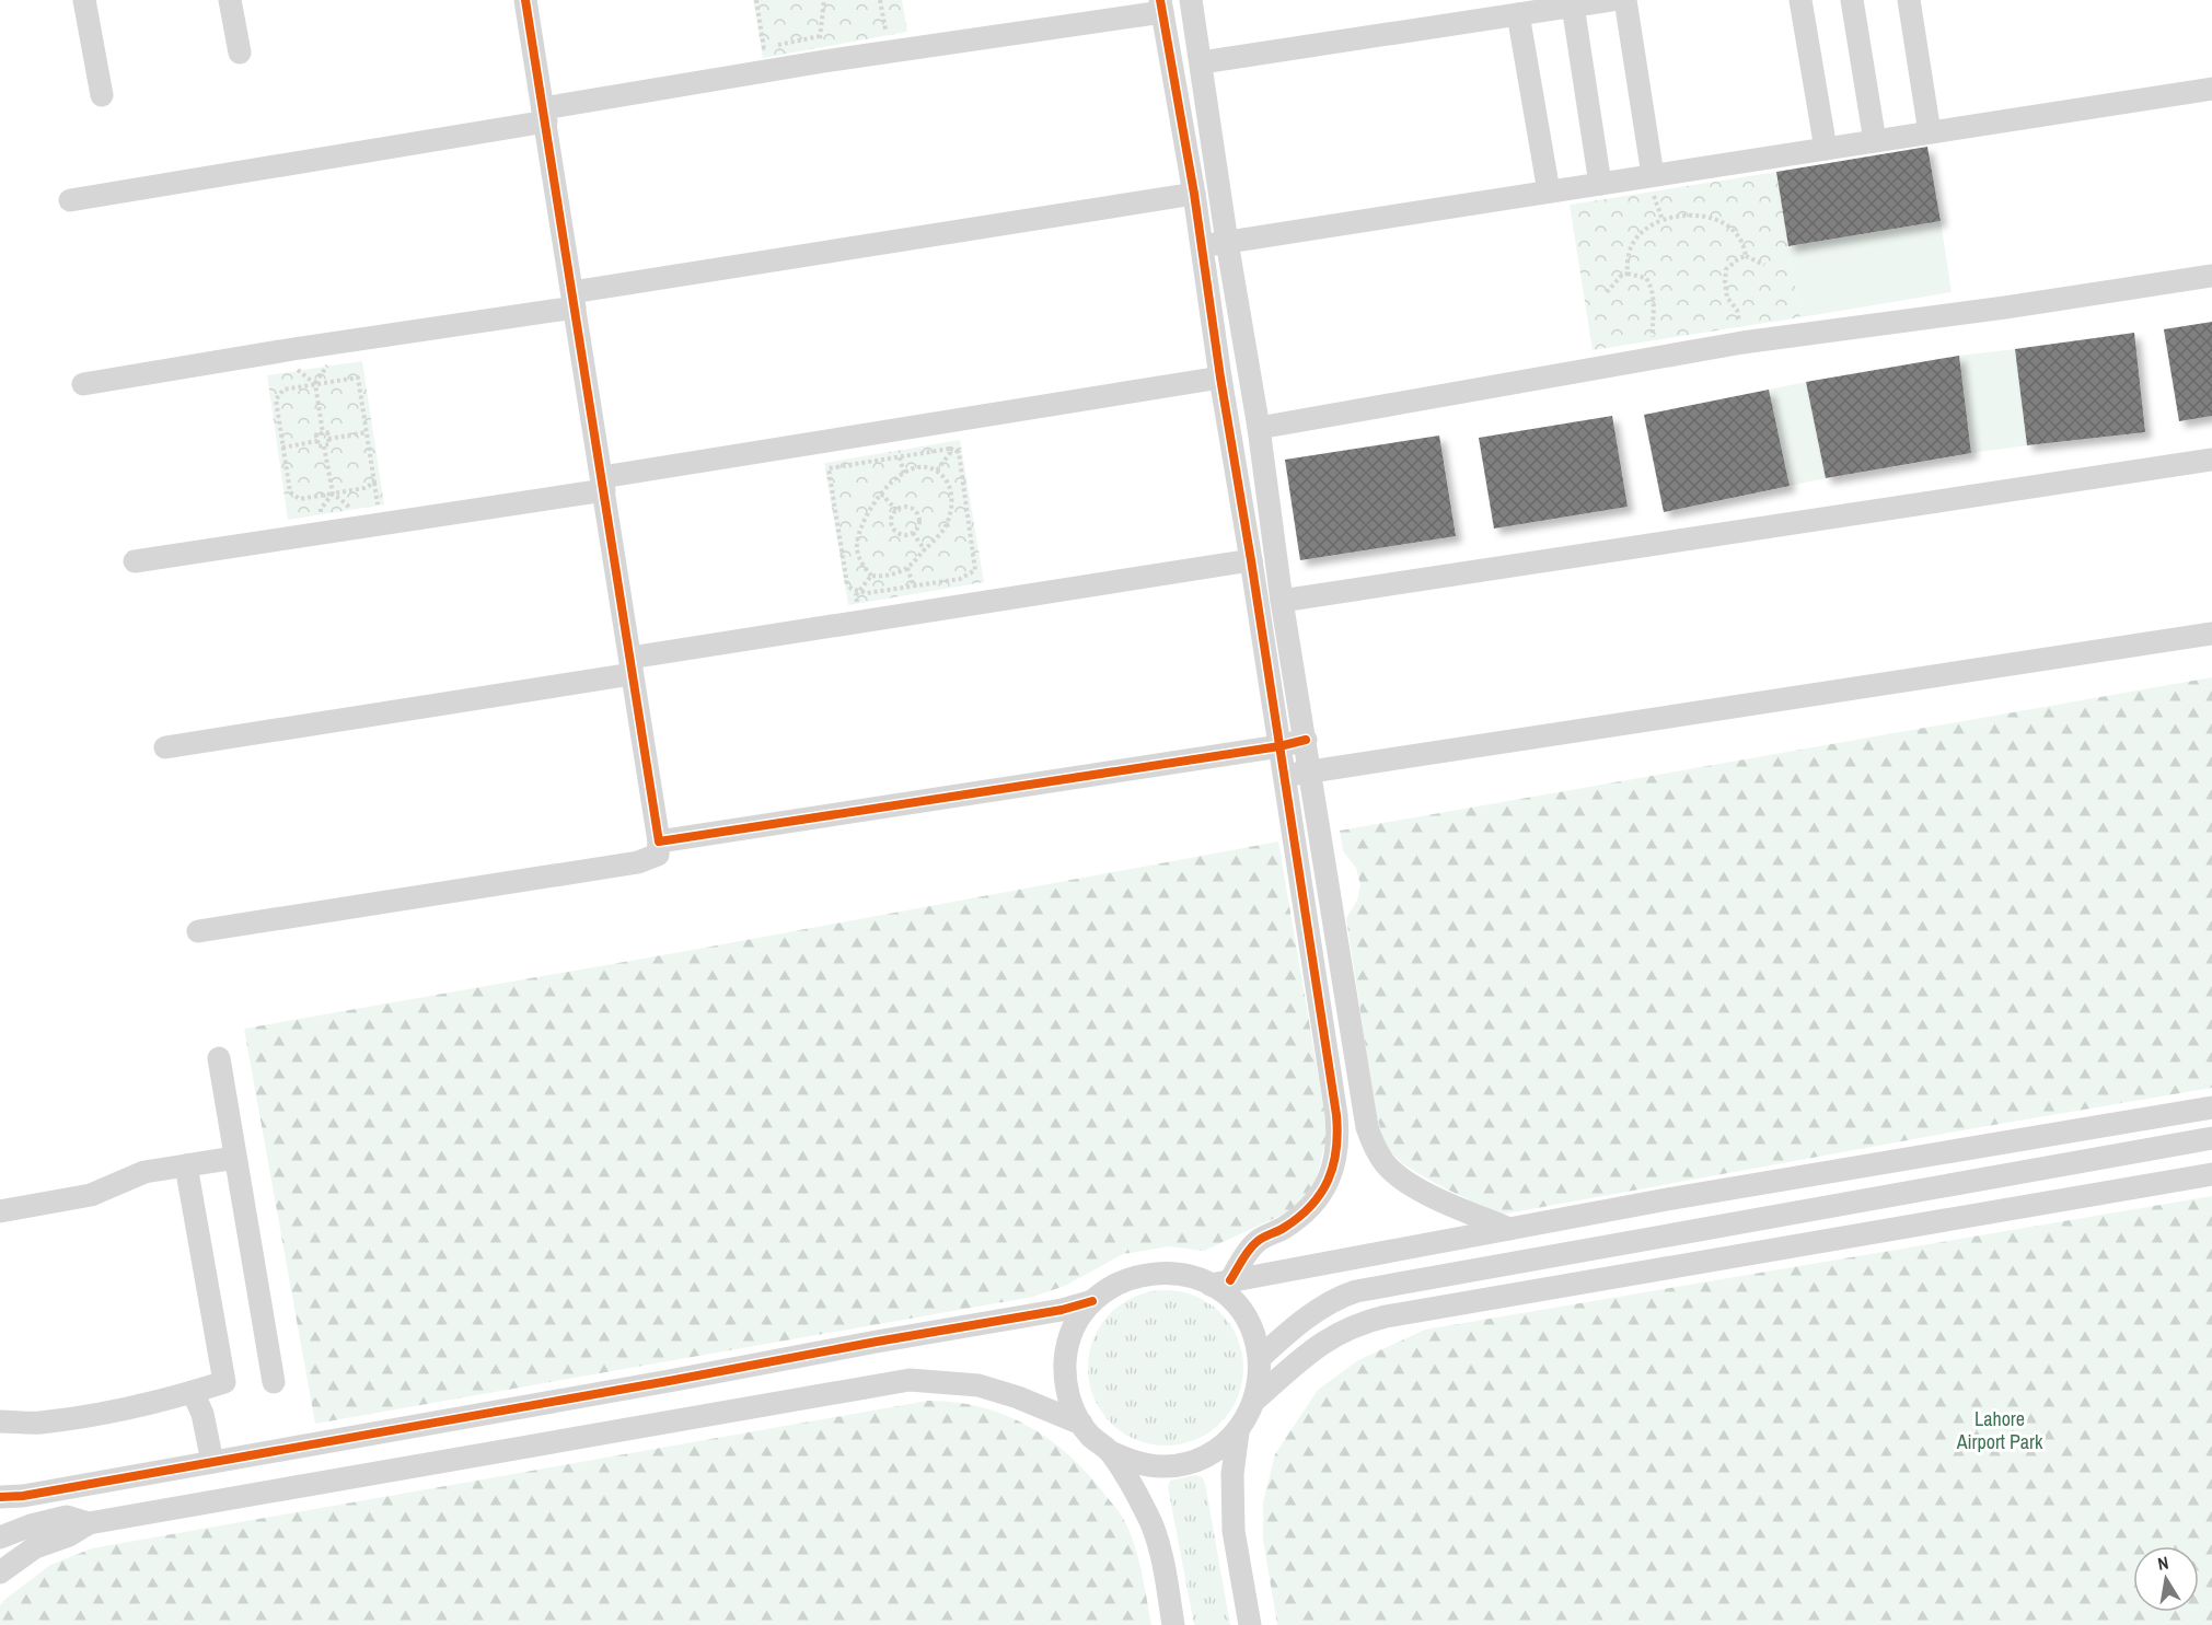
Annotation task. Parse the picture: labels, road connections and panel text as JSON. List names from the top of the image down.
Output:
{
  "parks": ["Lahore Airport Park"],
  "north": "top"
}
